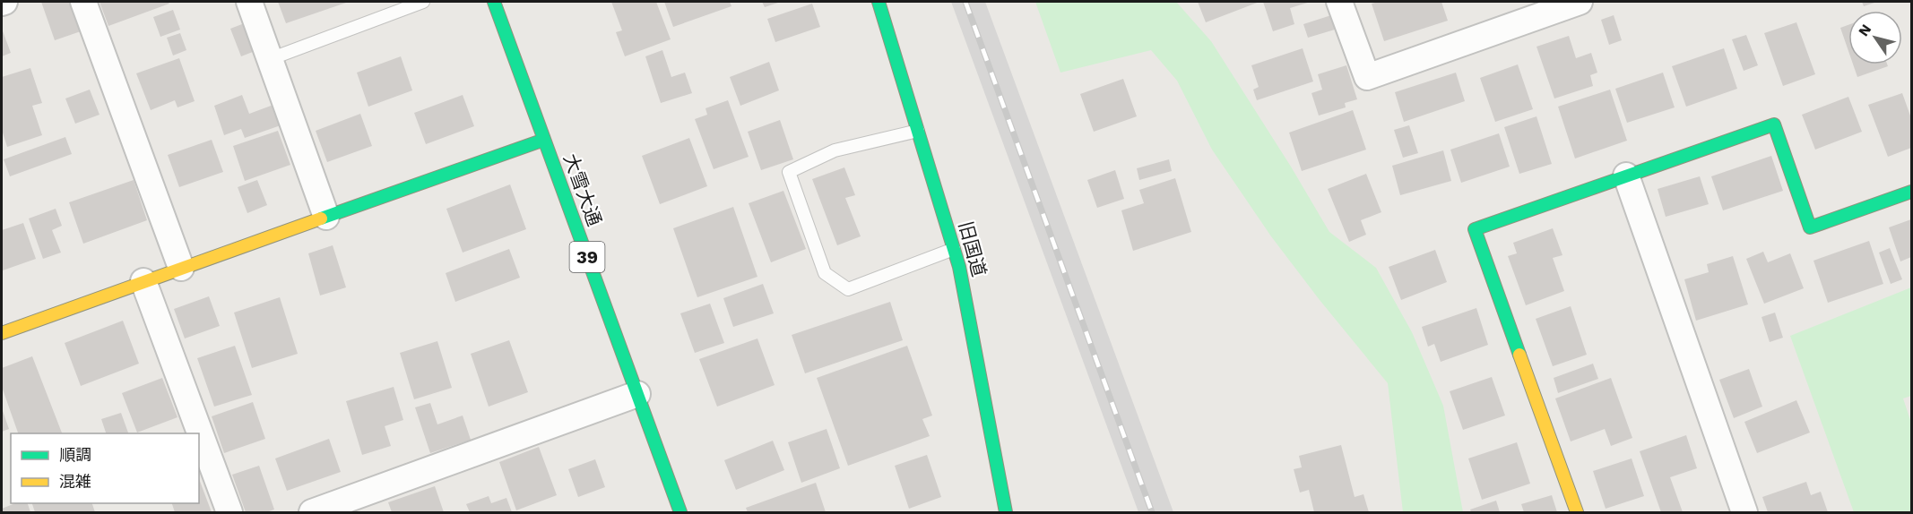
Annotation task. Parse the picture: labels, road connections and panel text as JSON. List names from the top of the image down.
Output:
{
  "streets": {
    "main road": ["大雪大通", "旧国道", "39"]
  },
  "legend": ["順調", "混雑"],
  "north": "top left"
}
